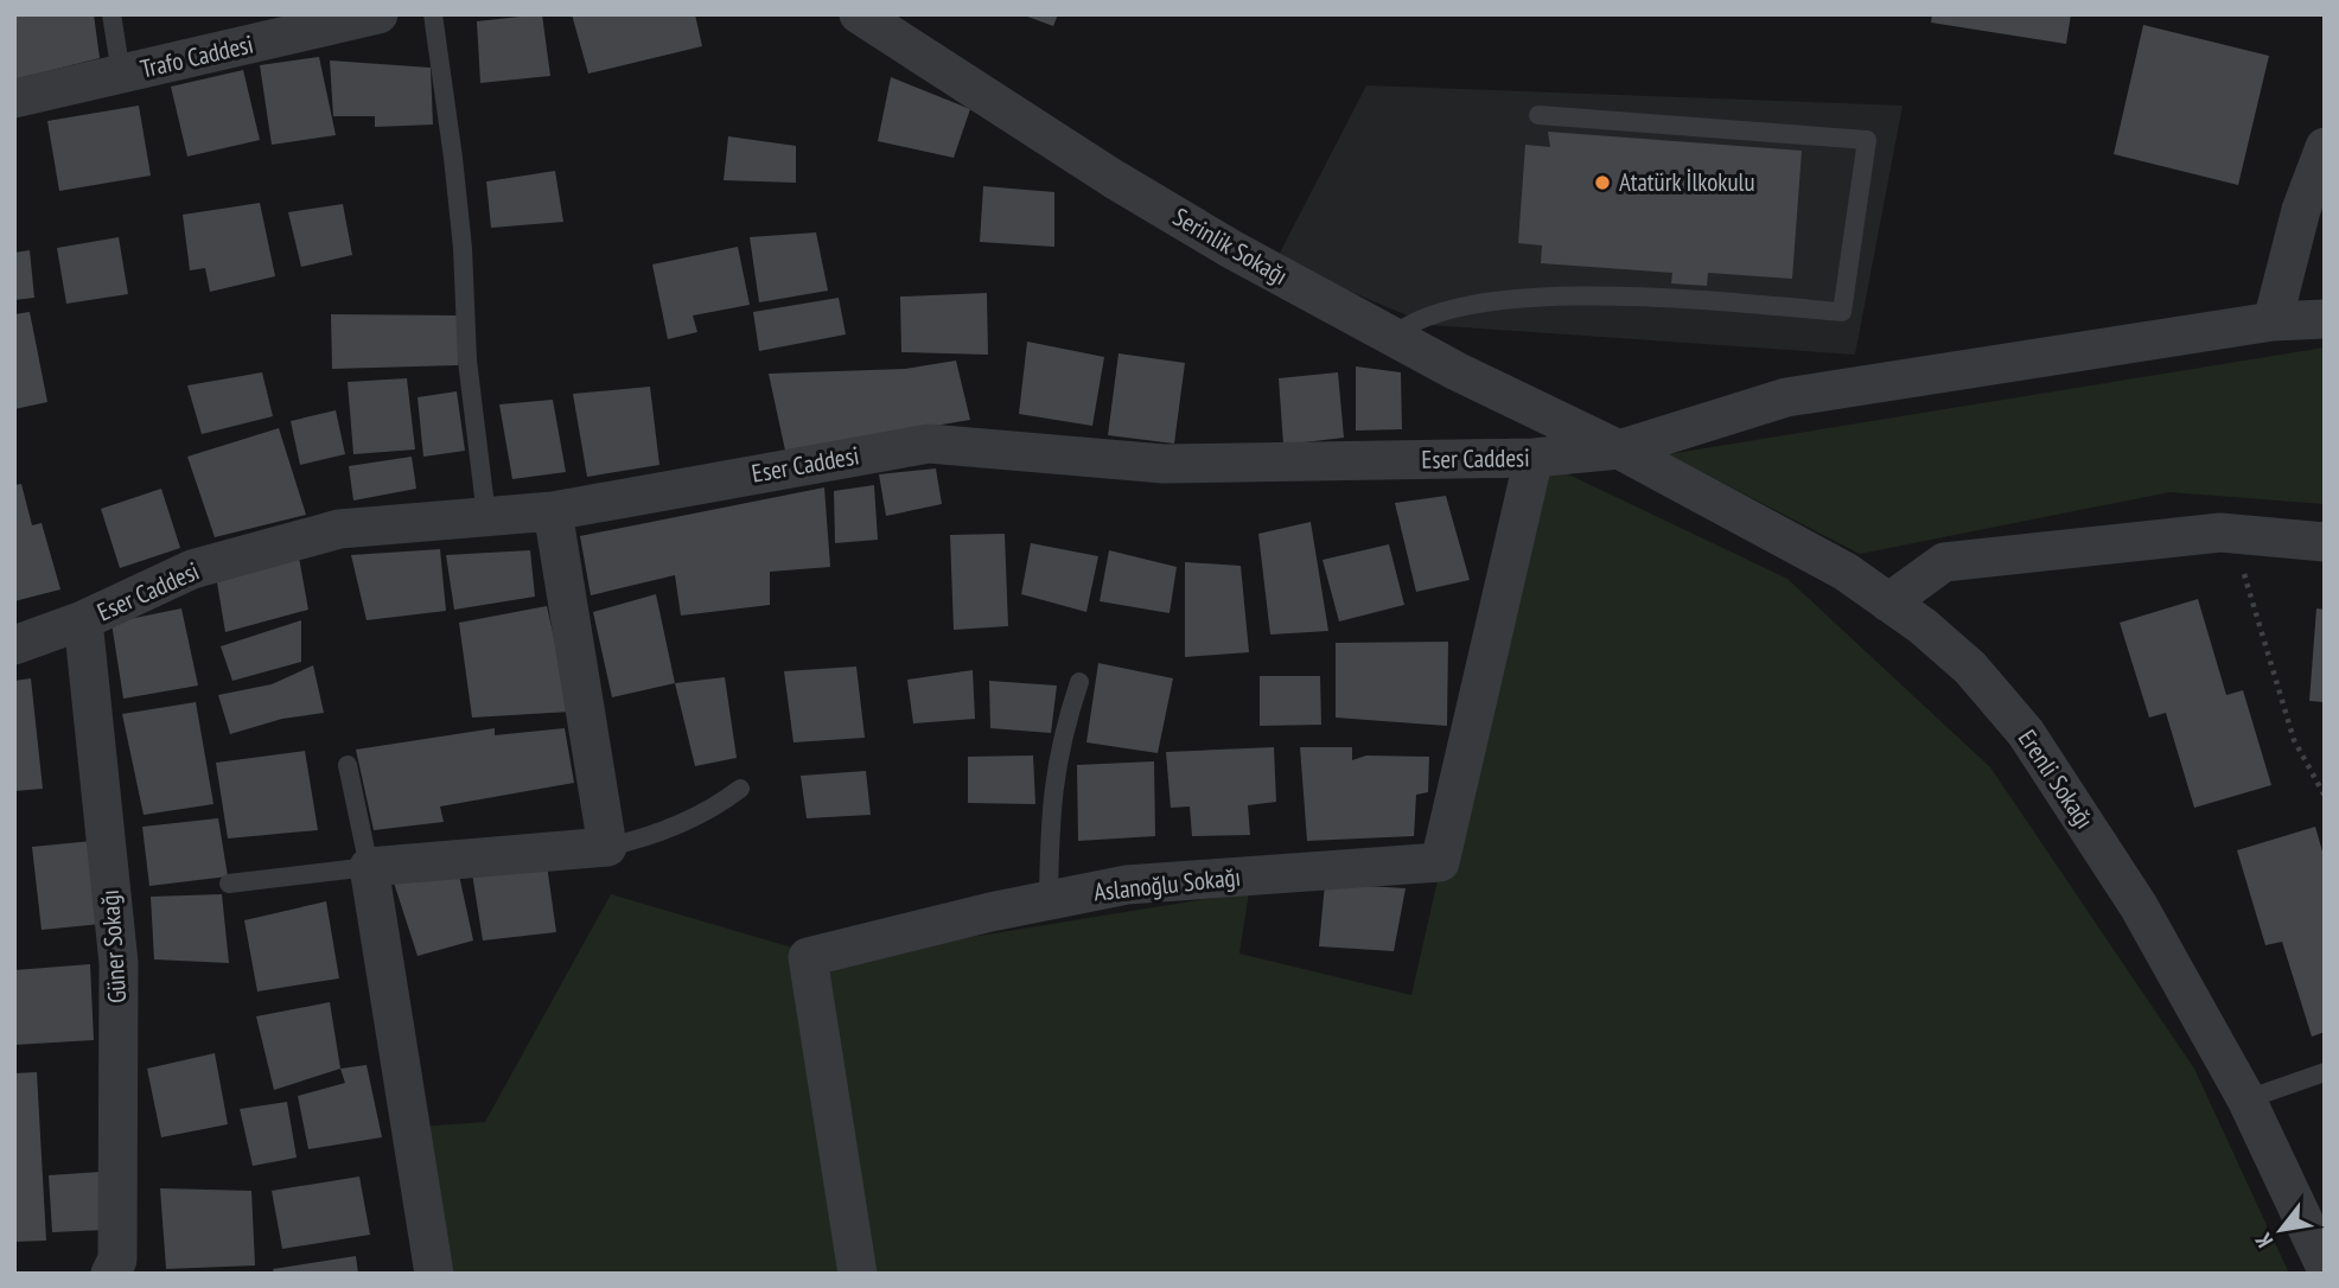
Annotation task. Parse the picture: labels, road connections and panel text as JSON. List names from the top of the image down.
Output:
{
  "streets": {
    "street": [
      "Trafo Caddesi",
      "Serinlik Sokağı",
      "Eser Caddesi",
      "Erenli Sokağı",
      "Aslanoğlu Sokağı",
      "Güner Sokağı"
    ]
  },
  "crossings": [
    ["Serinlik Sokağı", "Eser Caddesi"],
    ["Serinlik Sokağı", "Erenli Sokağı"],
    ["Eser Caddesi", "Erenli Sokağı"],
    ["Eser Caddesi", "Aslanoğlu Sokağı"],
    ["Eser Caddesi", "Güner Sokağı"]
  ],
  "places": ["Atatürk İlkokulu"],
  "north": "bottom left"
}
